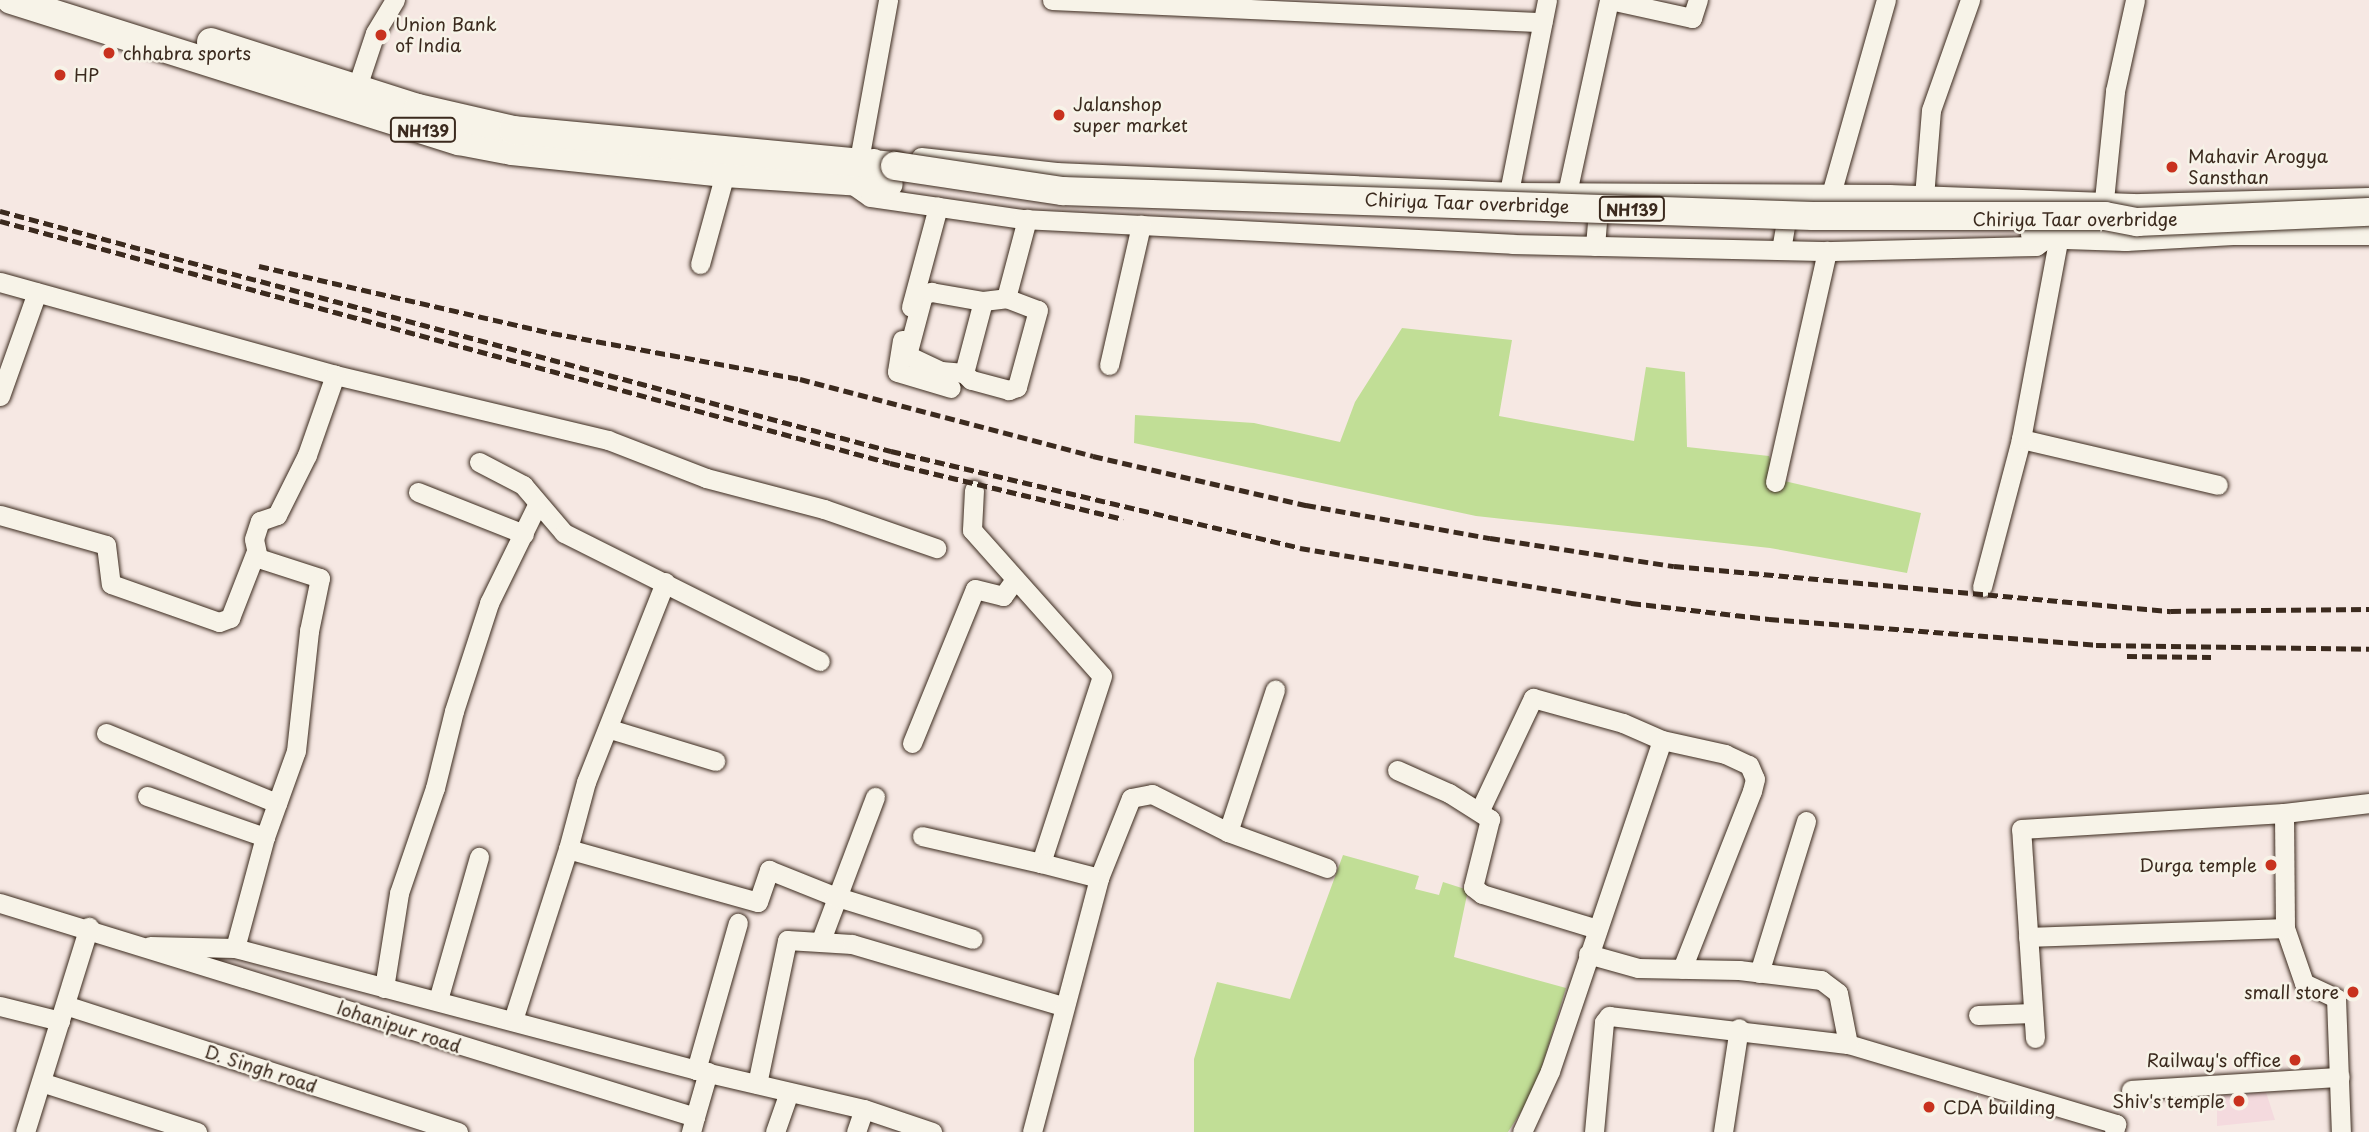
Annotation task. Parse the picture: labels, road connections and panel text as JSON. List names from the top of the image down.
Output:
{
  "streets": {
    "highway": ["NH139", "Chiriya Taar overbridge"],
    "street": ["lohanipur road", "D. Singh road"]
  },
  "crossings": [
    ["NH139", "Chiriya Taar overbridge"]
  ],
  "places": [
    "Union Bank of India",
    "chhabra sports",
    "HP",
    "Jalanshop super market",
    "Mahavir Arogya Sansthan",
    "Durga temple",
    "small store",
    "Railway's office",
    "Shiv's temple",
    "CDA building"
  ]
}
